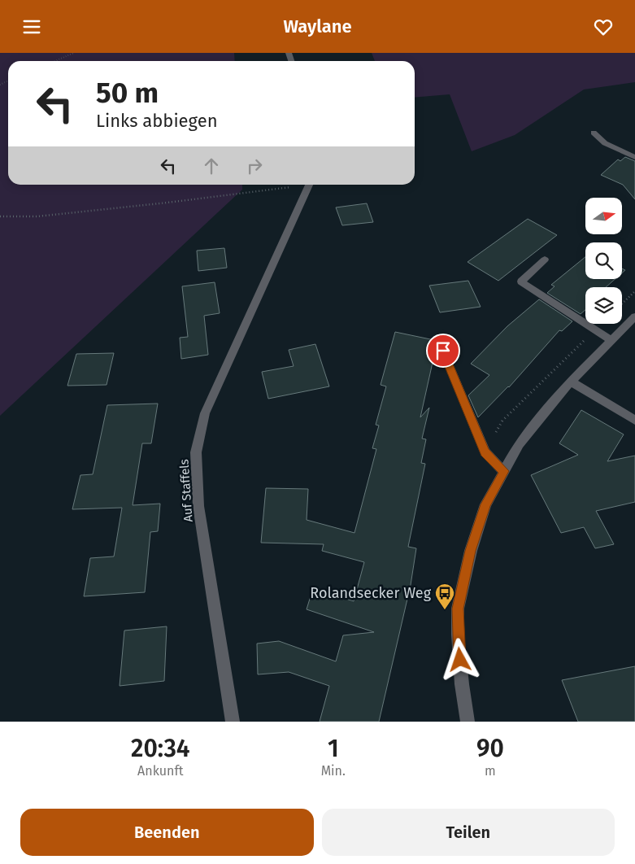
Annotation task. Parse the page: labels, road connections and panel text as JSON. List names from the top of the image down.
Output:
{
  "streets": {
    "street": ["Auf Staffels"]
  },
  "places": {
    "bus stop": ["Rolandsecker Weg"]
  },
  "north": "right",
  "page": {
    "header": "Waylane",
    "turn": ["50 m", "Links abbiegen"],
    "eta": [
      "20:34",
      "Ankunft",
      "1",
      "Min.",
      "90",
      "m"
    ],
    "buttons": ["Beenden", "Teilen"]
  }
}
